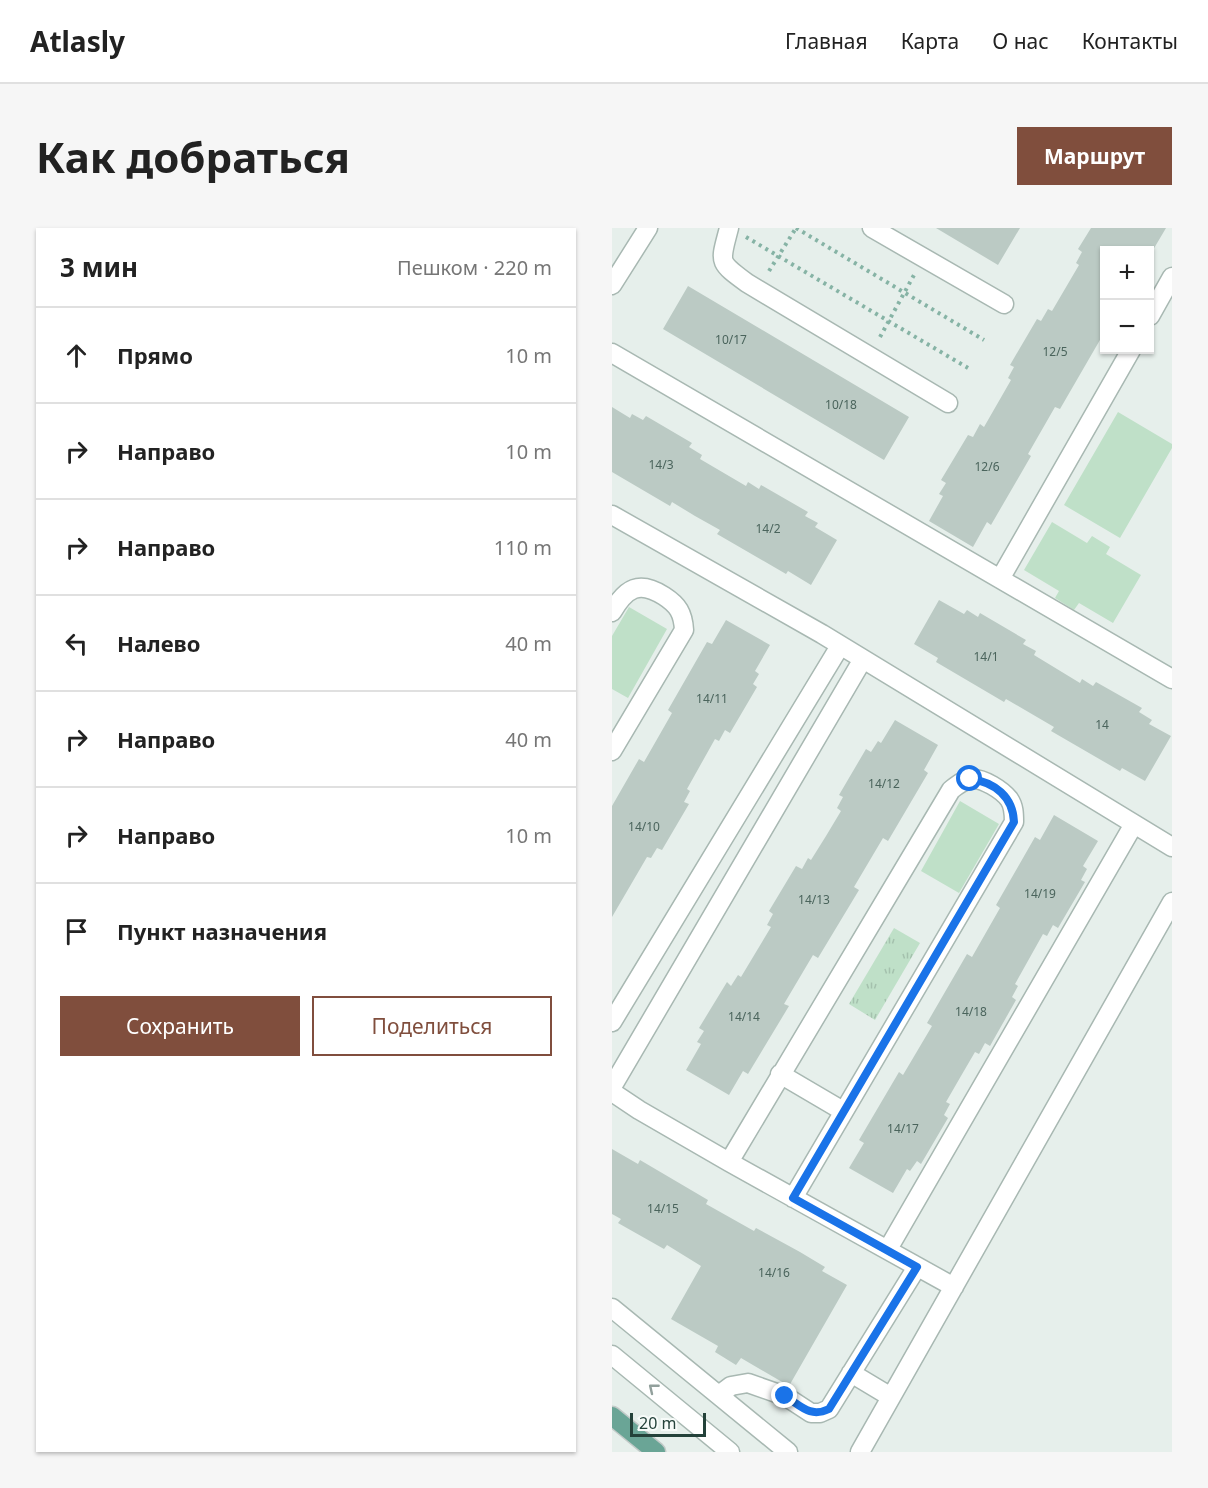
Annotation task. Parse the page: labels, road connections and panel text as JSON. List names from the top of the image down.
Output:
{
  "house_numbers": [
    "10/17",
    "12/5",
    "10/18",
    "14/3",
    "12/6",
    "14/2",
    "14/1",
    "14/11",
    "14",
    "14/12",
    "14/10",
    "14/19",
    "14/13",
    "14/18",
    "14/14",
    "14/17",
    "14/15",
    "14/16"
  ],
  "scale_bar": "20 m",
  "page": {
    "header": "Atlasly",
    "nav": [
      "Главная",
      "Карта",
      "О нас",
      "Контакты"
    ],
    "buttons": [
      "Маршрут",
      ["Сохранить", "Поделиться"]
    ],
    "title": "Как добраться",
    "heading": ["3 мин", "Пешком · 220 m"],
    "map_buttons": ["+", "−"],
    "list": [
      ["Прямо", "10 m"],
      ["Направо", "10 m"],
      ["Направо", "110 m"],
      ["Налево", "40 m"],
      ["Направо", "40 m"],
      ["Направо", "10 m"],
      "Пункт назначения"
    ],
    "scale": "20 m"
  }
}
